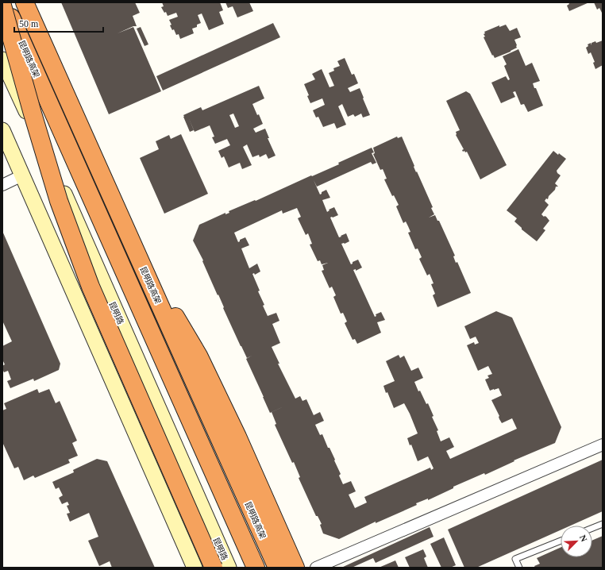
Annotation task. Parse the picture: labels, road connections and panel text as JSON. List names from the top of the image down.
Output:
{
  "streets": {
    "highway": ["昆明路高架"],
    "main road": ["昆明路"]
  },
  "scale_bar": "50 m",
  "north": "top right"
}
